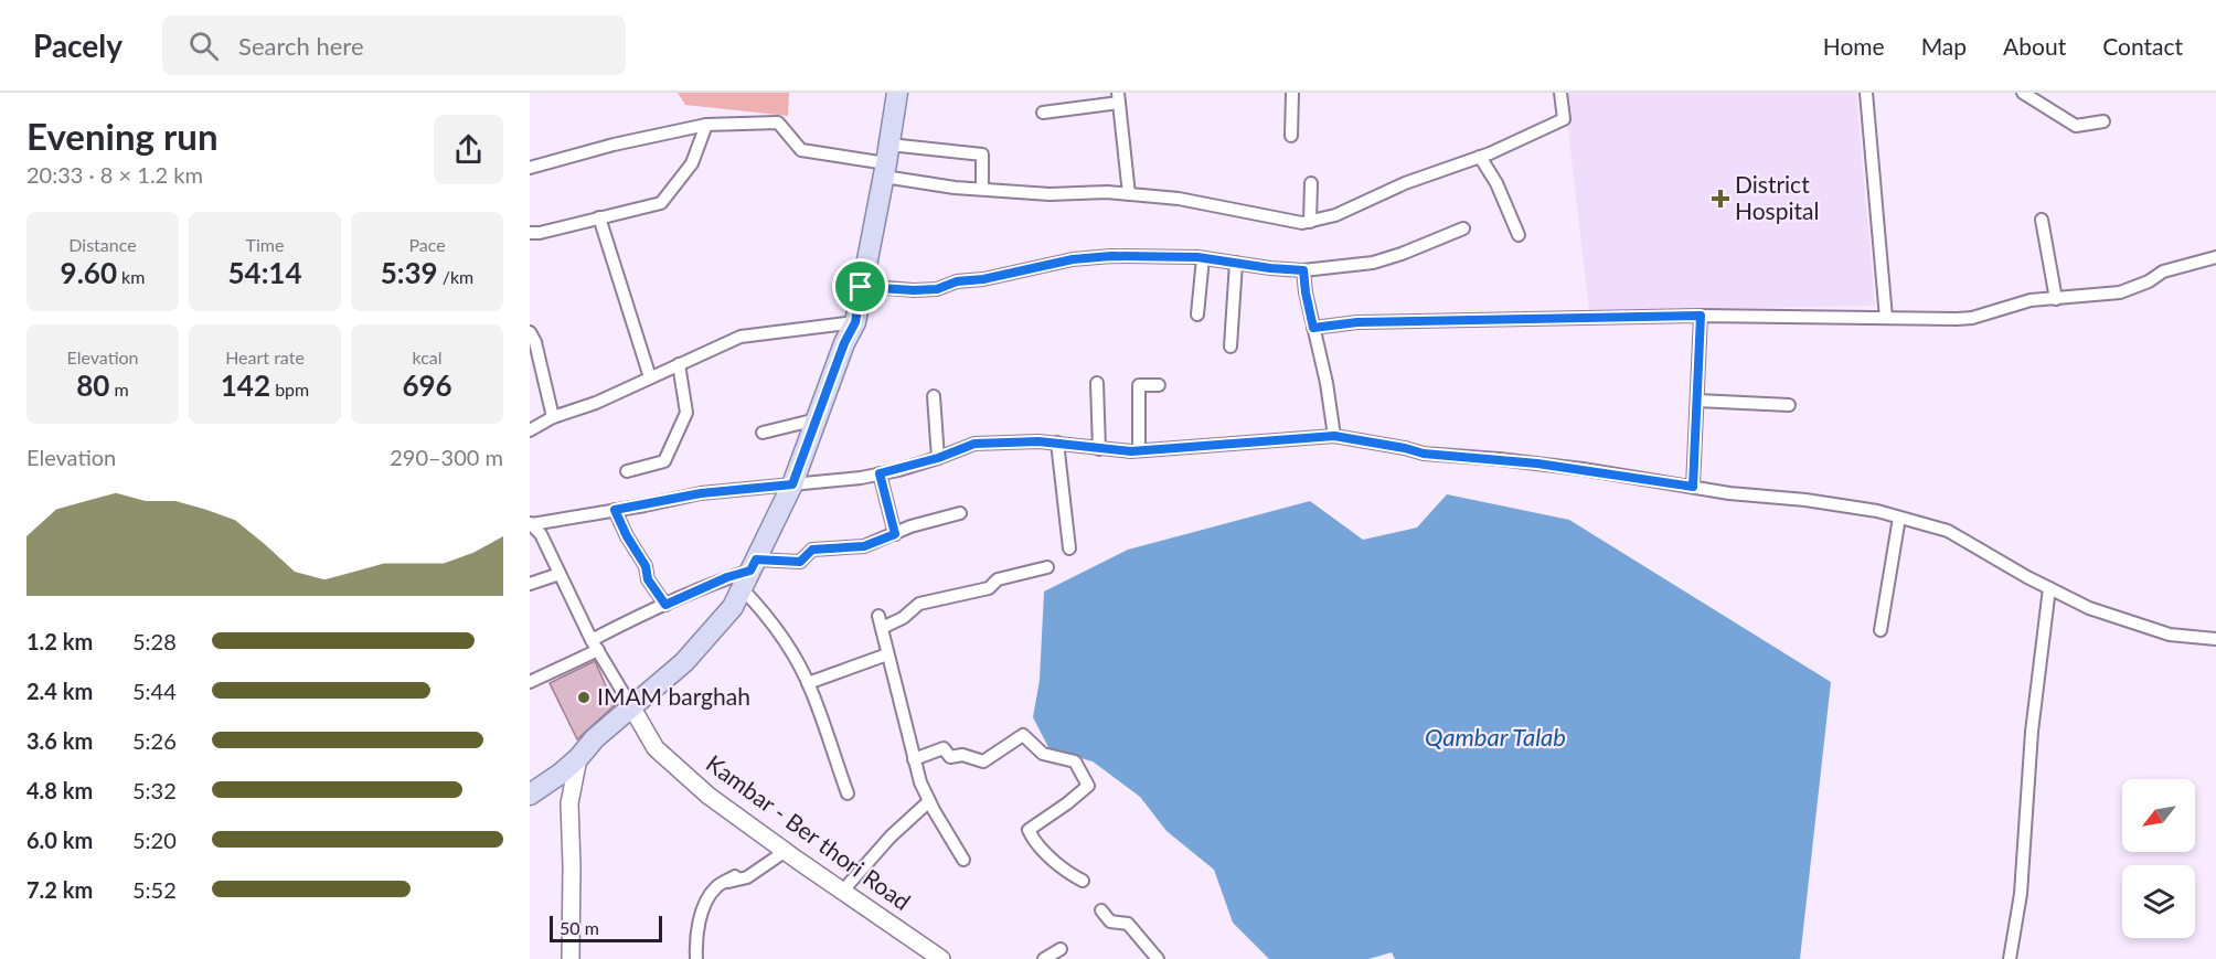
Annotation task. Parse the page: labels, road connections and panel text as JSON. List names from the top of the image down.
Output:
{
  "streets": {
    "street": ["Kambar - Ber thori Road"]
  },
  "water": ["Qambar Talab"],
  "places": {
    "health": ["District Hospital"],
    "other": ["IMAM barghah"]
  },
  "scale_bar": "50 m",
  "north": "bottom left",
  "page": {
    "header": "Pacely",
    "search": "Search here",
    "nav": [
      "Home",
      "Map",
      "About",
      "Contact"
    ],
    "heading": ["Evening run", "20:33 · 8 × 1.2 km"],
    "stats": [
      ["Distance", "9.60 km"],
      ["Time", "54:14"],
      ["Pace", "5:39 /km"],
      ["Elevation", "80 m"],
      ["Heart rate", "142 bpm"],
      ["kcal", "696"]
    ],
    "chart": ["Elevation", "290–300 m"],
    "list": [
      {
        "name": "1.2 km",
        "note": "5:28"
      },
      {
        "name": "2.4 km",
        "note": "5:44"
      },
      {
        "name": "3.6 km",
        "note": "5:26"
      },
      {
        "name": "4.8 km",
        "note": "5:32"
      },
      {
        "name": "6.0 km",
        "note": "5:20"
      },
      {
        "name": "7.2 km",
        "note": "5:52"
      }
    ],
    "scale": "50 m"
  }
}
